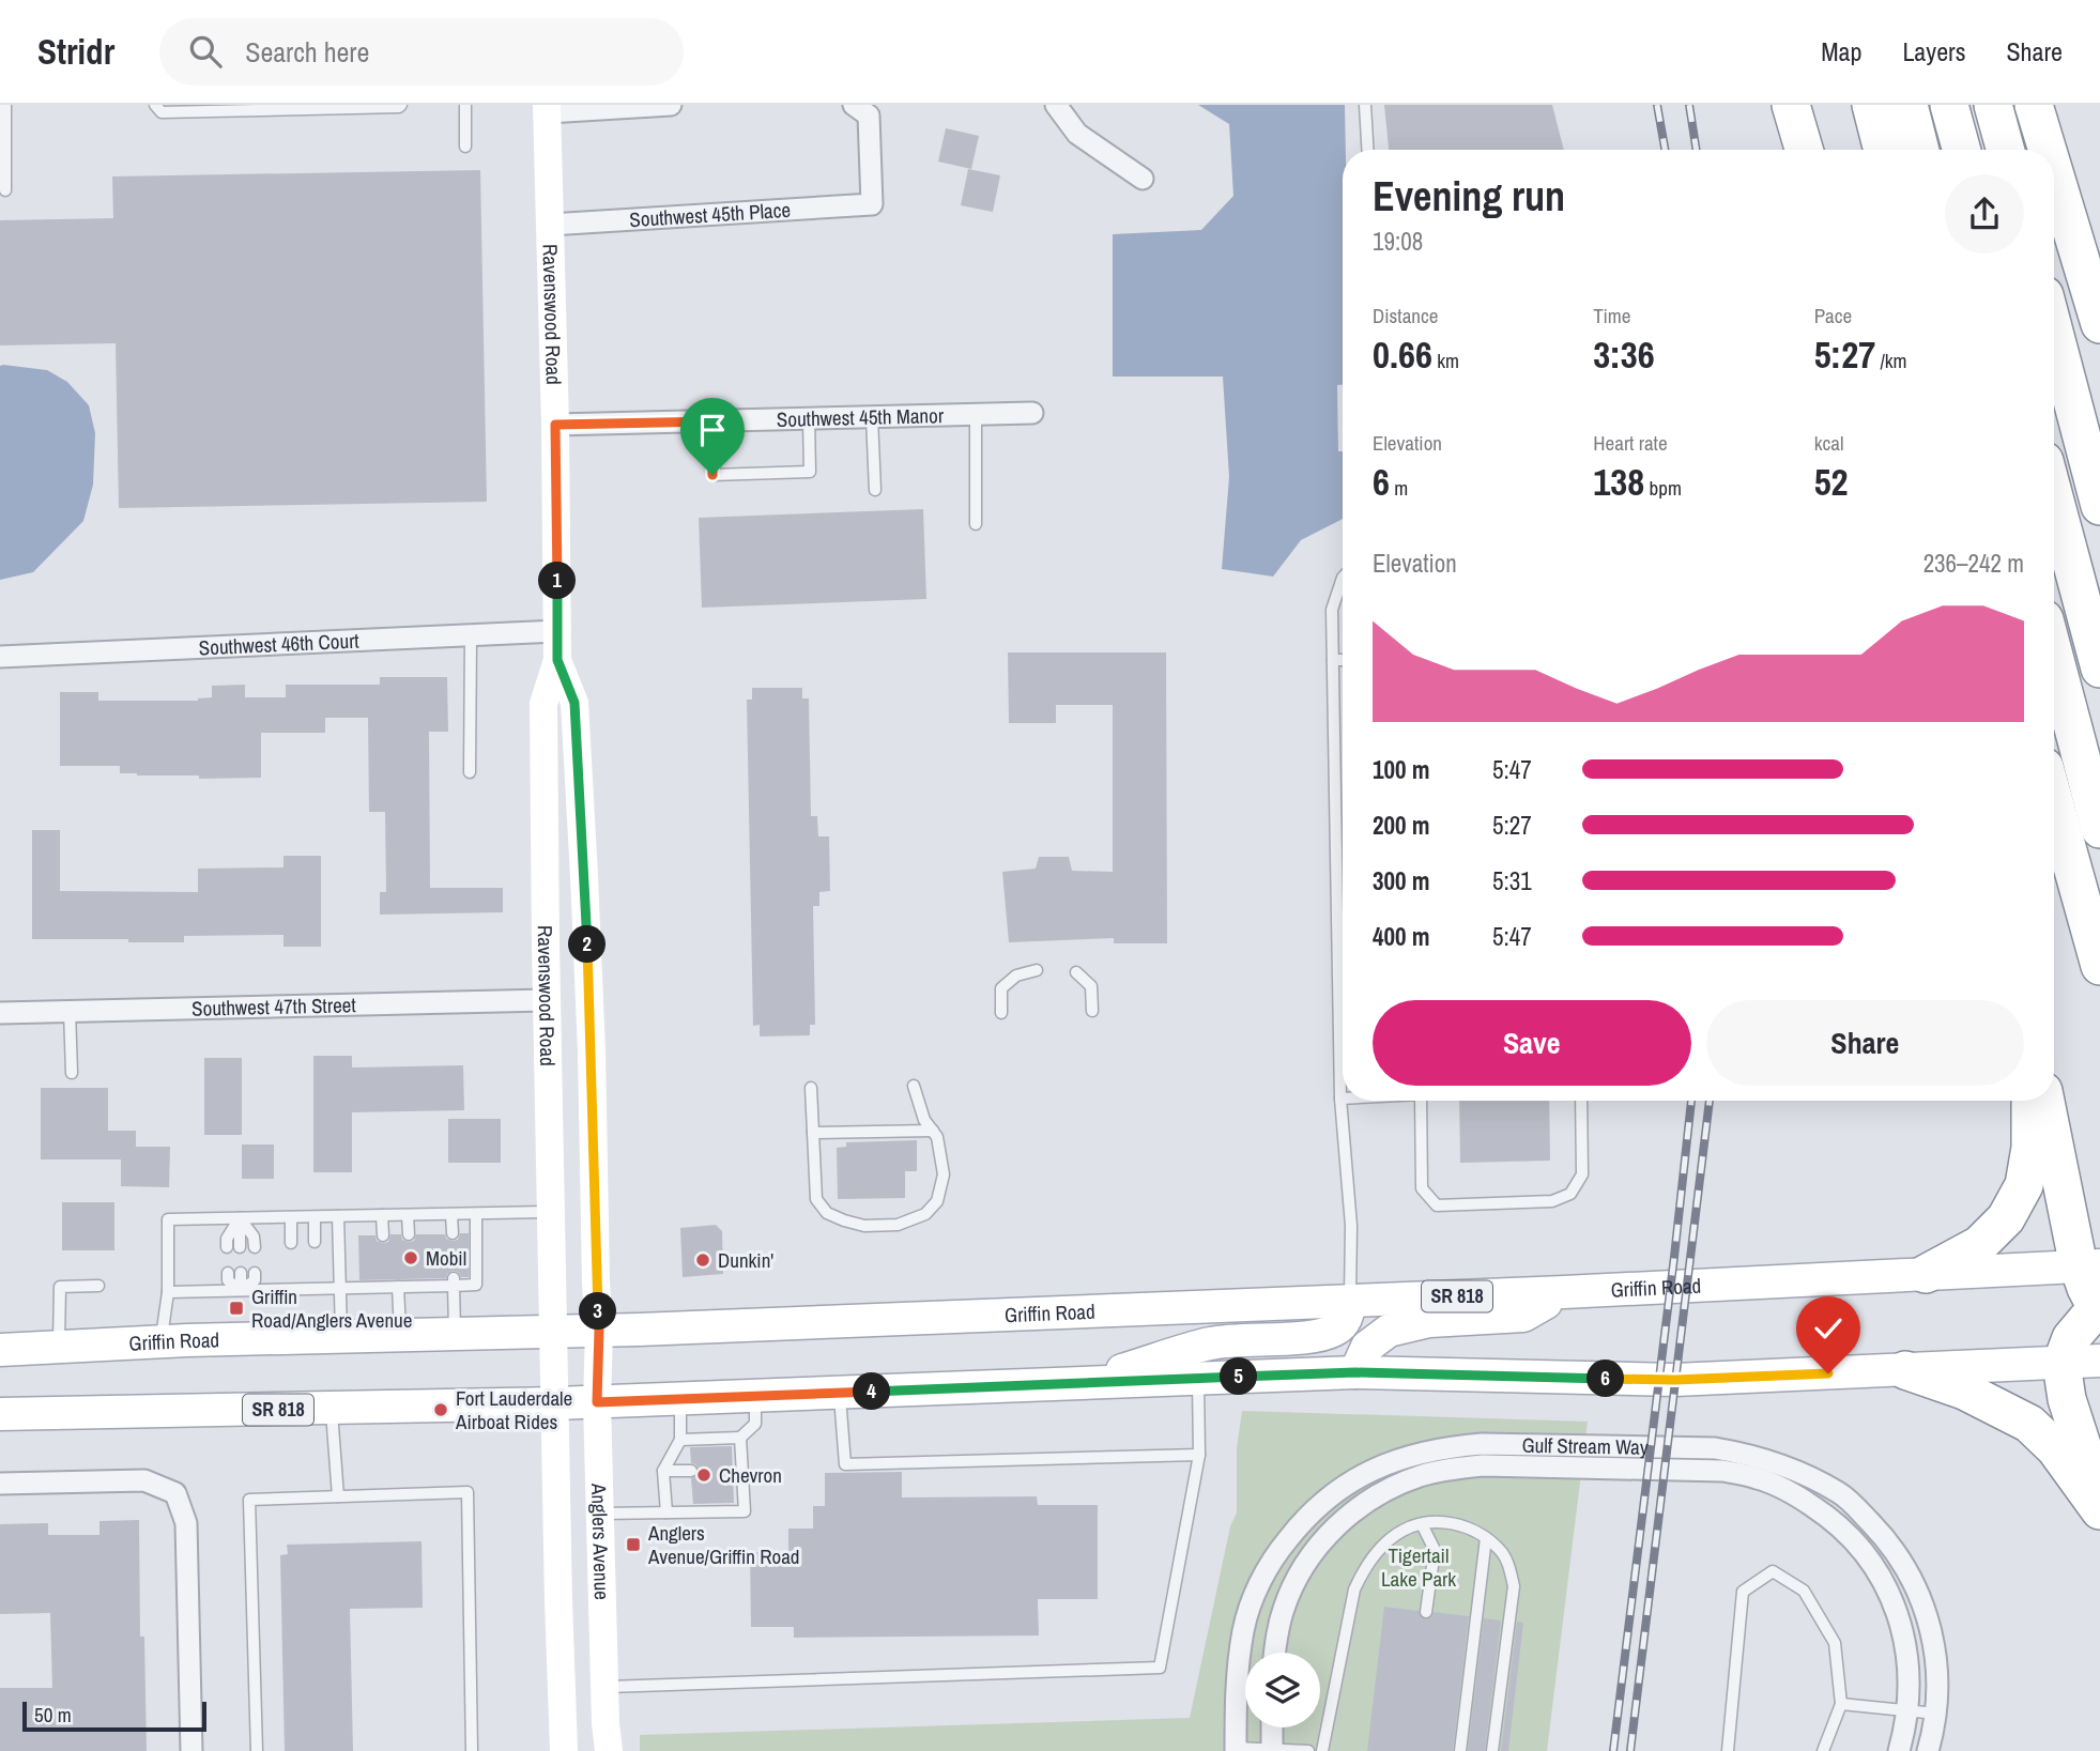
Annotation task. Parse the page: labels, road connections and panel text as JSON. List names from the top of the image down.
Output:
{
  "streets": {
    "main road": ["Griffin Road", "SR 818"],
    "street": [
      "Southwest 45th Place",
      "Ravenswood Road",
      "Southwest 45th Manor",
      "Southwest 46th Court",
      "Southwest 47th Street",
      "Gulf Stream Way",
      "Anglers Avenue"
    ]
  },
  "crossings": [
    ["Southwest 45th Place", "Ravenswood Road"],
    ["Ravenswood Road", "Southwest 45th Manor"],
    ["Ravenswood Road", "Southwest 46th Court"],
    ["Ravenswood Road", "Southwest 47th Street"],
    ["Ravenswood Road", "Griffin Road"],
    ["Ravenswood Road", "Anglers Avenue"],
    ["Griffin Road", "Anglers Avenue"],
    ["SR 818", "Anglers Avenue"]
  ],
  "parks": ["Tigertail Lake Park"],
  "places": {
    "other": [
      "Mobil",
      "Dunkin'",
      "Fort Lauderdale Airboat Rides",
      "Chevron"
    ],
    "transit": ["Griffin Road/Anglers Avenue", "Anglers Avenue/Griffin Road"]
  },
  "scale_bar": "50 m",
  "page": {
    "header": "Stridr",
    "search": "Search here",
    "nav": ["Map", "Layers", "Share"],
    "heading": ["Evening run", "19:08"],
    "stats": [
      ["Distance", "0.66 km"],
      ["Time", "3:36"],
      ["Pace", "5:27 /km"],
      ["Elevation", "6 m"],
      ["Heart rate", "138 bpm"],
      ["kcal", "52"]
    ],
    "chart": ["Elevation", "236–242 m"],
    "pins": [
      "1",
      "2",
      "3",
      "5",
      "6",
      "4"
    ],
    "list": [
      {
        "name": "100 m",
        "note": "5:47"
      },
      {
        "name": "200 m",
        "note": "5:27"
      },
      {
        "name": "300 m",
        "note": "5:31"
      },
      {
        "name": "400 m",
        "note": "5:47"
      }
    ],
    "buttons": ["Save", "Share"],
    "scale": "50 m"
  }
}
